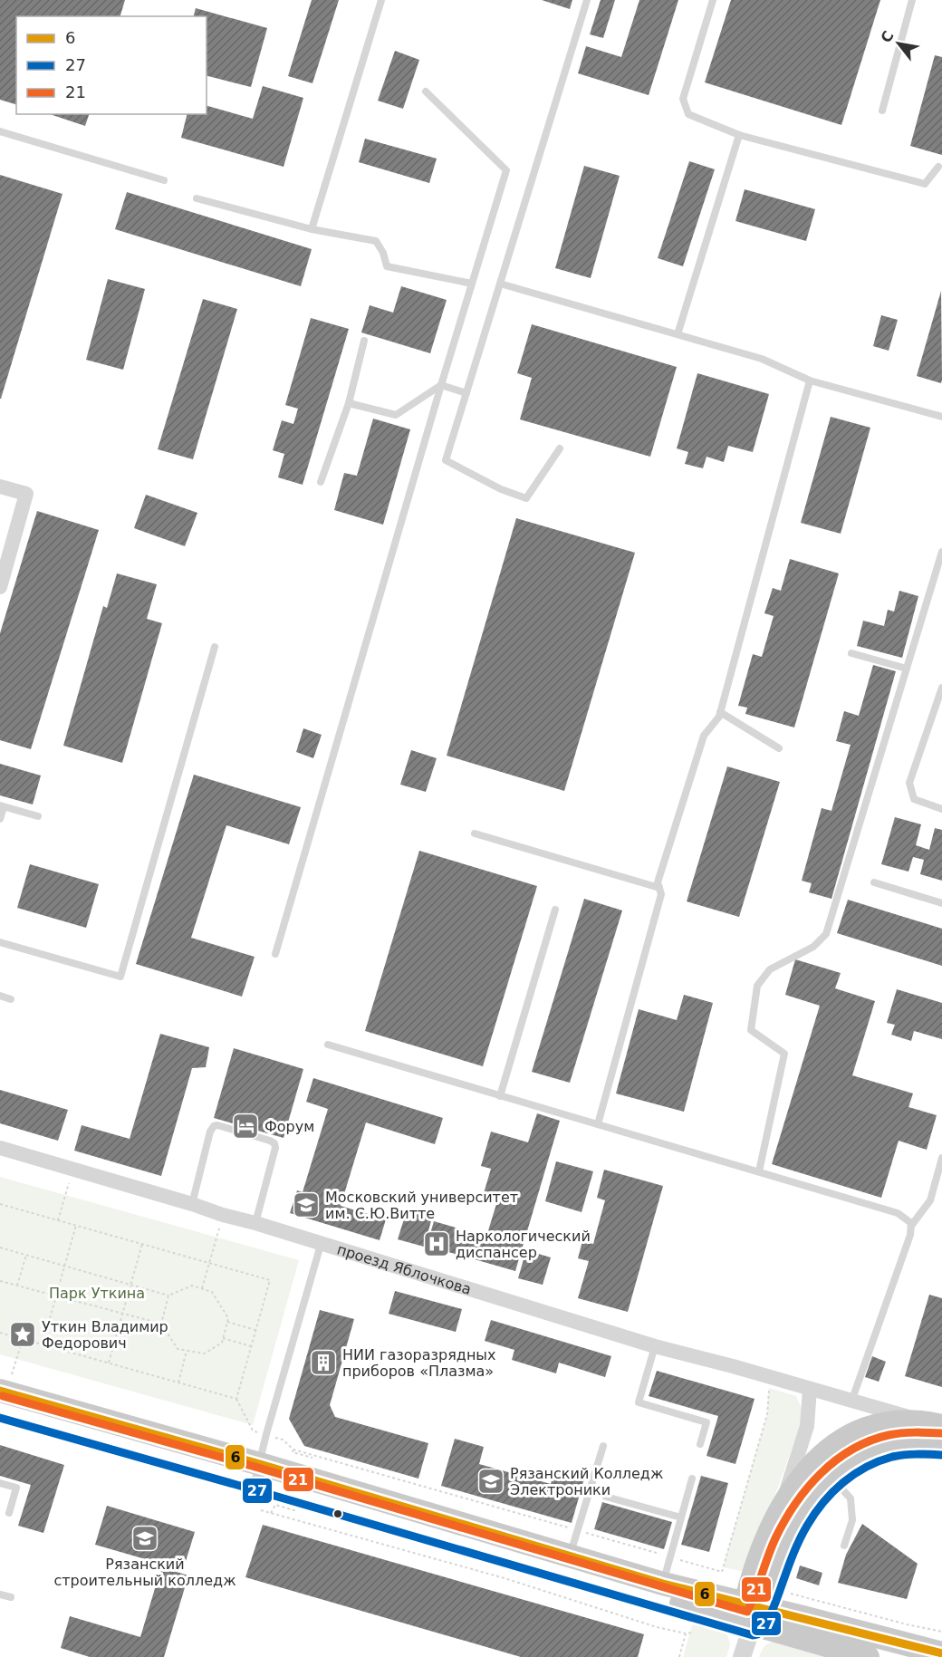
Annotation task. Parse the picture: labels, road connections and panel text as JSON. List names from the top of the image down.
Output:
{
  "streets": {
    "main road": ["проезд Яблочкова"]
  },
  "parks": ["Парк Уткина"],
  "places": {
    "hotel": ["Форум"],
    "school or university": ["Московский университет им. С.Ю.Витте", "Рязанский Колледж Электроники", "Рязанский строительный колледж"],
    "hospital": ["Наркологический диспансер"],
    "place": ["Уткин Владимир Федорович"],
    "building": ["НИИ газоразрядных приборов «Плазма»"]
  },
  "lines": ["transit line 6", "transit line 21", "transit line 27"],
  "legend": ["6", "27", "21"],
  "north": "top left"
}
